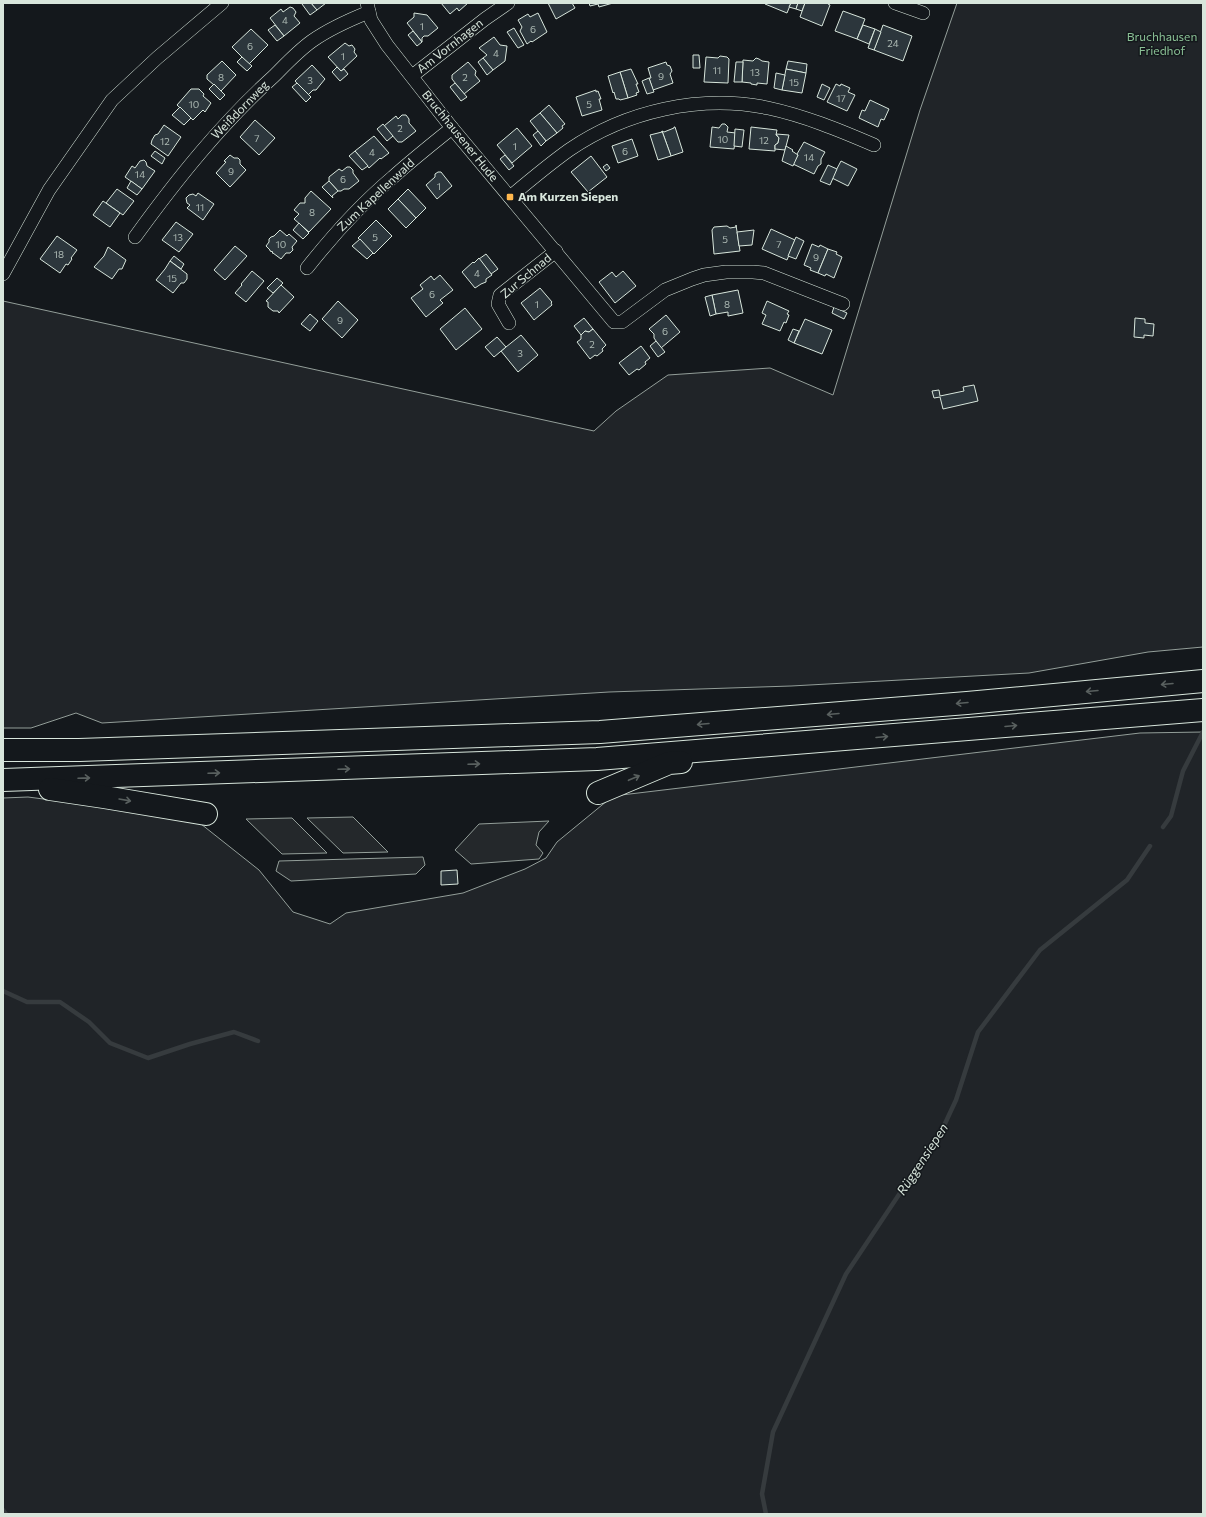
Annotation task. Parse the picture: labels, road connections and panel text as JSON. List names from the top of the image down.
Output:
{
  "streets": {
    "street": [
      "Am Vornhagen",
      "Weißdornweg",
      "Bruchhausener Hude",
      "Zum Kapellenwald",
      "Zur Schnad"
    ]
  },
  "crossings": [
    ["Am Vornhagen", "Bruchhausener Hude"],
    ["Weißdornweg", "Bruchhausener Hude"],
    ["Bruchhausener Hude", "Zum Kapellenwald"],
    ["Bruchhausener Hude", "Zur Schnad"]
  ],
  "water": ["Rüggensiepen"],
  "parks": ["Bruchhausen Friedhof"],
  "places": {
    "transit": ["Am Kurzen Siepen"]
  },
  "house_numbers": [
    "4",
    "1",
    "6",
    "24",
    "6",
    "4",
    "1",
    "11",
    "13",
    "9",
    "8",
    "2",
    "3",
    "15",
    "17",
    "10",
    "5",
    "2",
    "7",
    "10",
    "12",
    "12",
    "1",
    "6",
    "4",
    "14",
    "9",
    "14",
    "6",
    "1",
    "11",
    "8",
    "13",
    "5",
    "5",
    "10",
    "7",
    "18",
    "9",
    "4",
    "15",
    "6",
    "1",
    "8",
    "9",
    "6",
    "2",
    "3"
  ]
}
